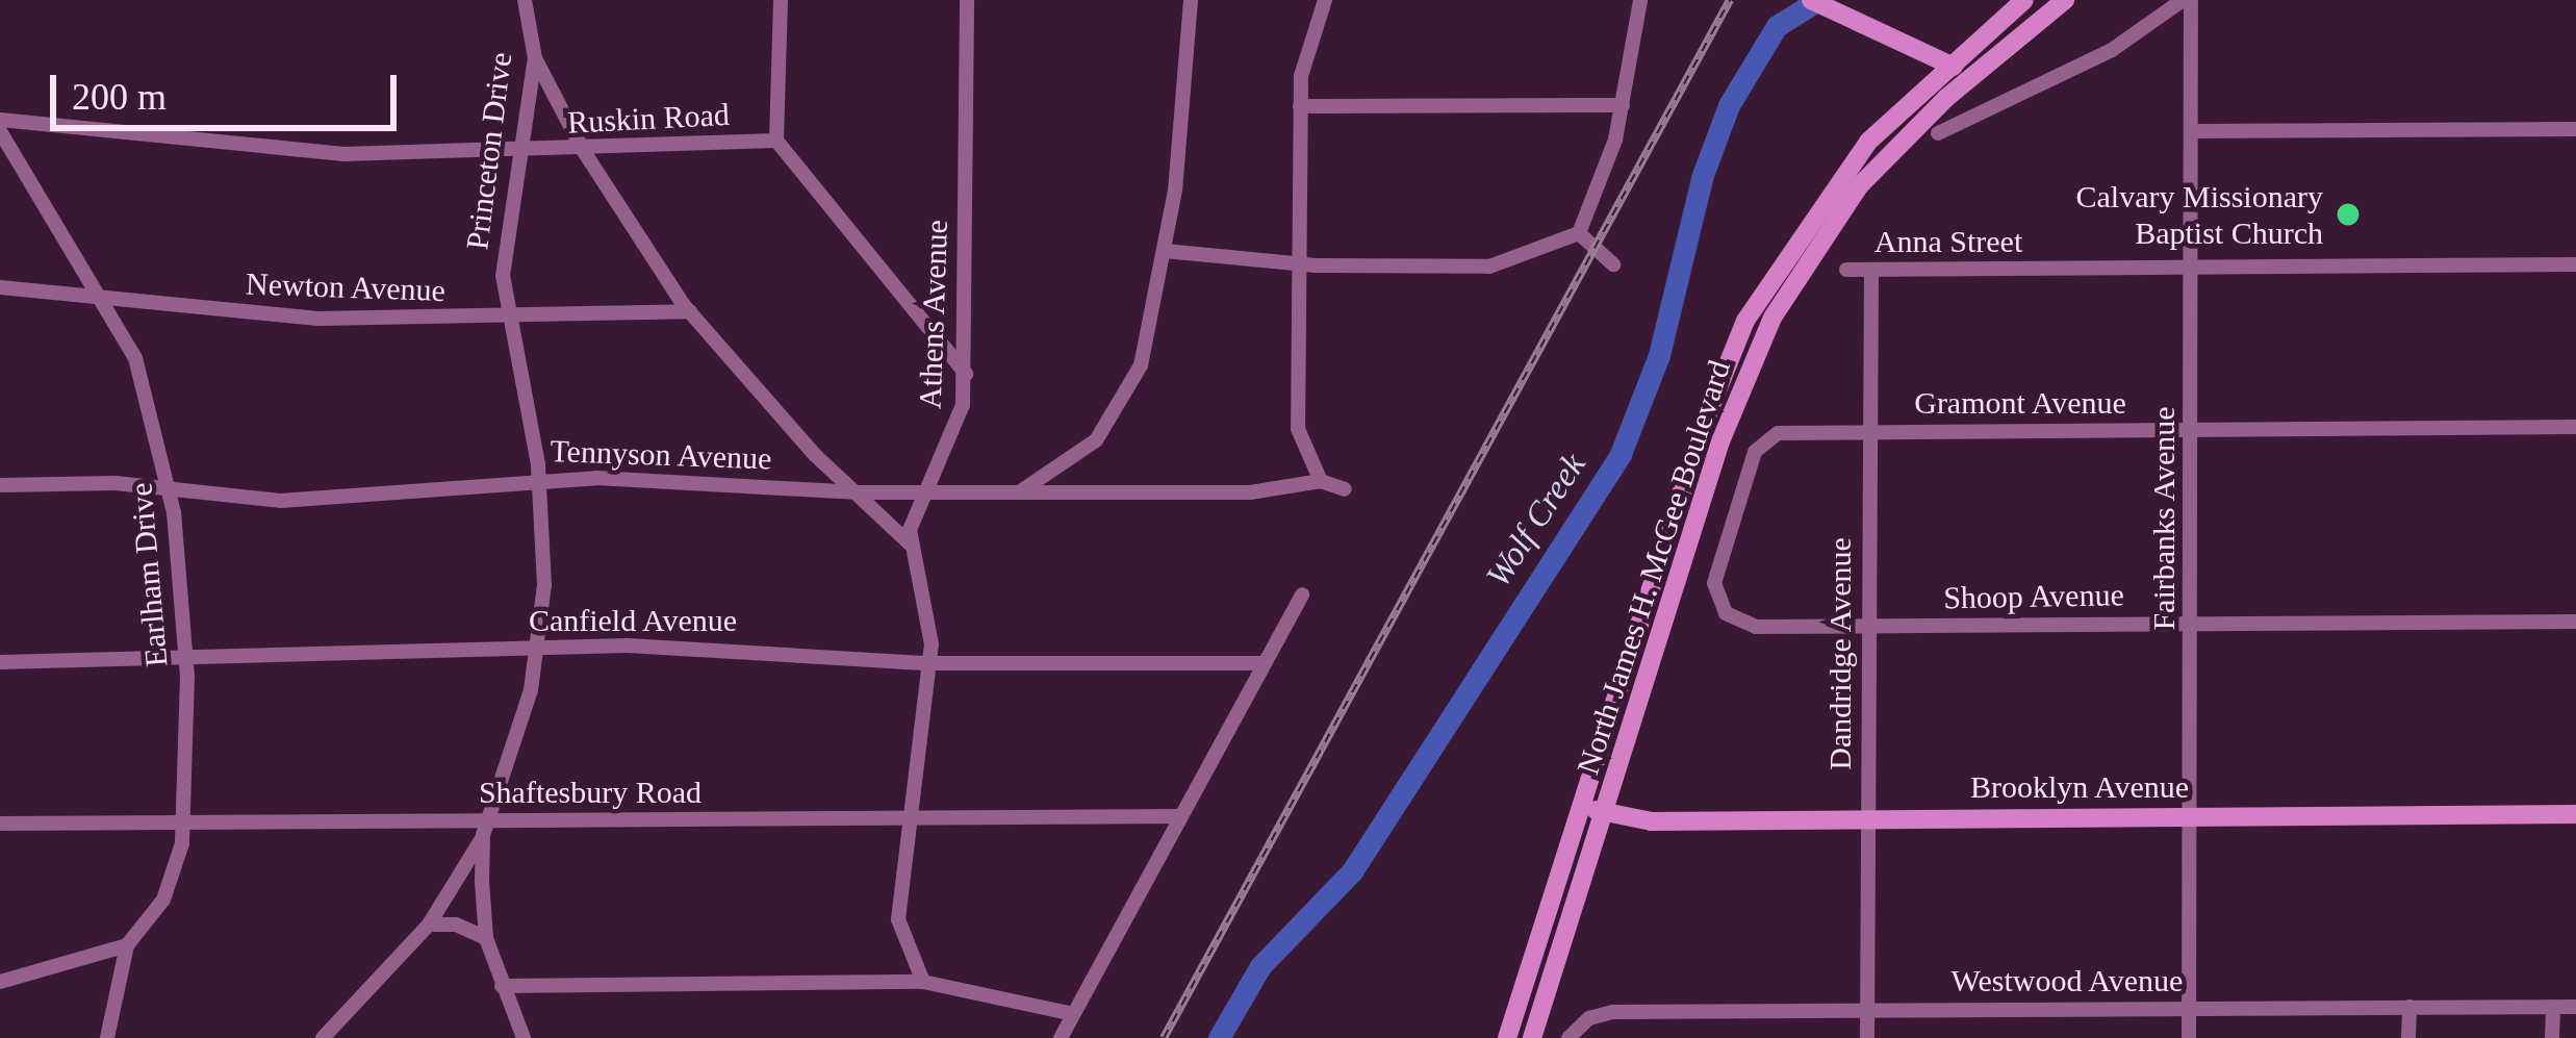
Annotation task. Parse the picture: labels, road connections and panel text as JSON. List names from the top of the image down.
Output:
{
  "streets": {
    "main road": ["North James H. McGee Boulevard", "Brooklyn Avenue"],
    "street": [
      "Ruskin Road",
      "Princeton Drive",
      "Anna Street",
      "Newton Avenue",
      "Athens Avenue",
      "Gramont Avenue",
      "Tennyson Avenue",
      "Fairbanks Avenue",
      "Earlham Drive",
      "Shoop Avenue",
      "Canfield Avenue",
      "Dandridge Avenue",
      "Shaftesbury Road",
      "Westwood Avenue"
    ]
  },
  "crossings": [
    ["Ruskin Road", "Princeton Drive"],
    ["Princeton Drive", "Newton Avenue"],
    ["Princeton Drive", "Tennyson Avenue"],
    ["Princeton Drive", "Canfield Avenue"],
    ["Princeton Drive", "Shaftesbury Road"],
    ["Anna Street", "Fairbanks Avenue"],
    ["Anna Street", "Dandridge Avenue"],
    ["Newton Avenue", "Earlham Drive"],
    ["Athens Avenue", "Tennyson Avenue"],
    ["Athens Avenue", "Canfield Avenue"],
    ["Athens Avenue", "Shaftesbury Road"],
    ["Gramont Avenue", "Fairbanks Avenue"],
    ["Gramont Avenue", "Shoop Avenue"],
    ["Gramont Avenue", "Dandridge Avenue"],
    ["Tennyson Avenue", "Earlham Drive"],
    ["Fairbanks Avenue", "Shoop Avenue"],
    ["Fairbanks Avenue", "Brooklyn Avenue"],
    ["Fairbanks Avenue", "Westwood Avenue"],
    ["North James H. McGee Boulevard", "Brooklyn Avenue"],
    ["Earlham Drive", "Canfield Avenue"],
    ["Earlham Drive", "Shaftesbury Road"],
    ["Shoop Avenue", "Dandridge Avenue"],
    ["Dandridge Avenue", "Brooklyn Avenue"],
    ["Dandridge Avenue", "Westwood Avenue"]
  ],
  "water": ["Wolf Creek"],
  "places": ["Calvary Missionary Baptist Church"],
  "scale_bar": "200 m"
}
